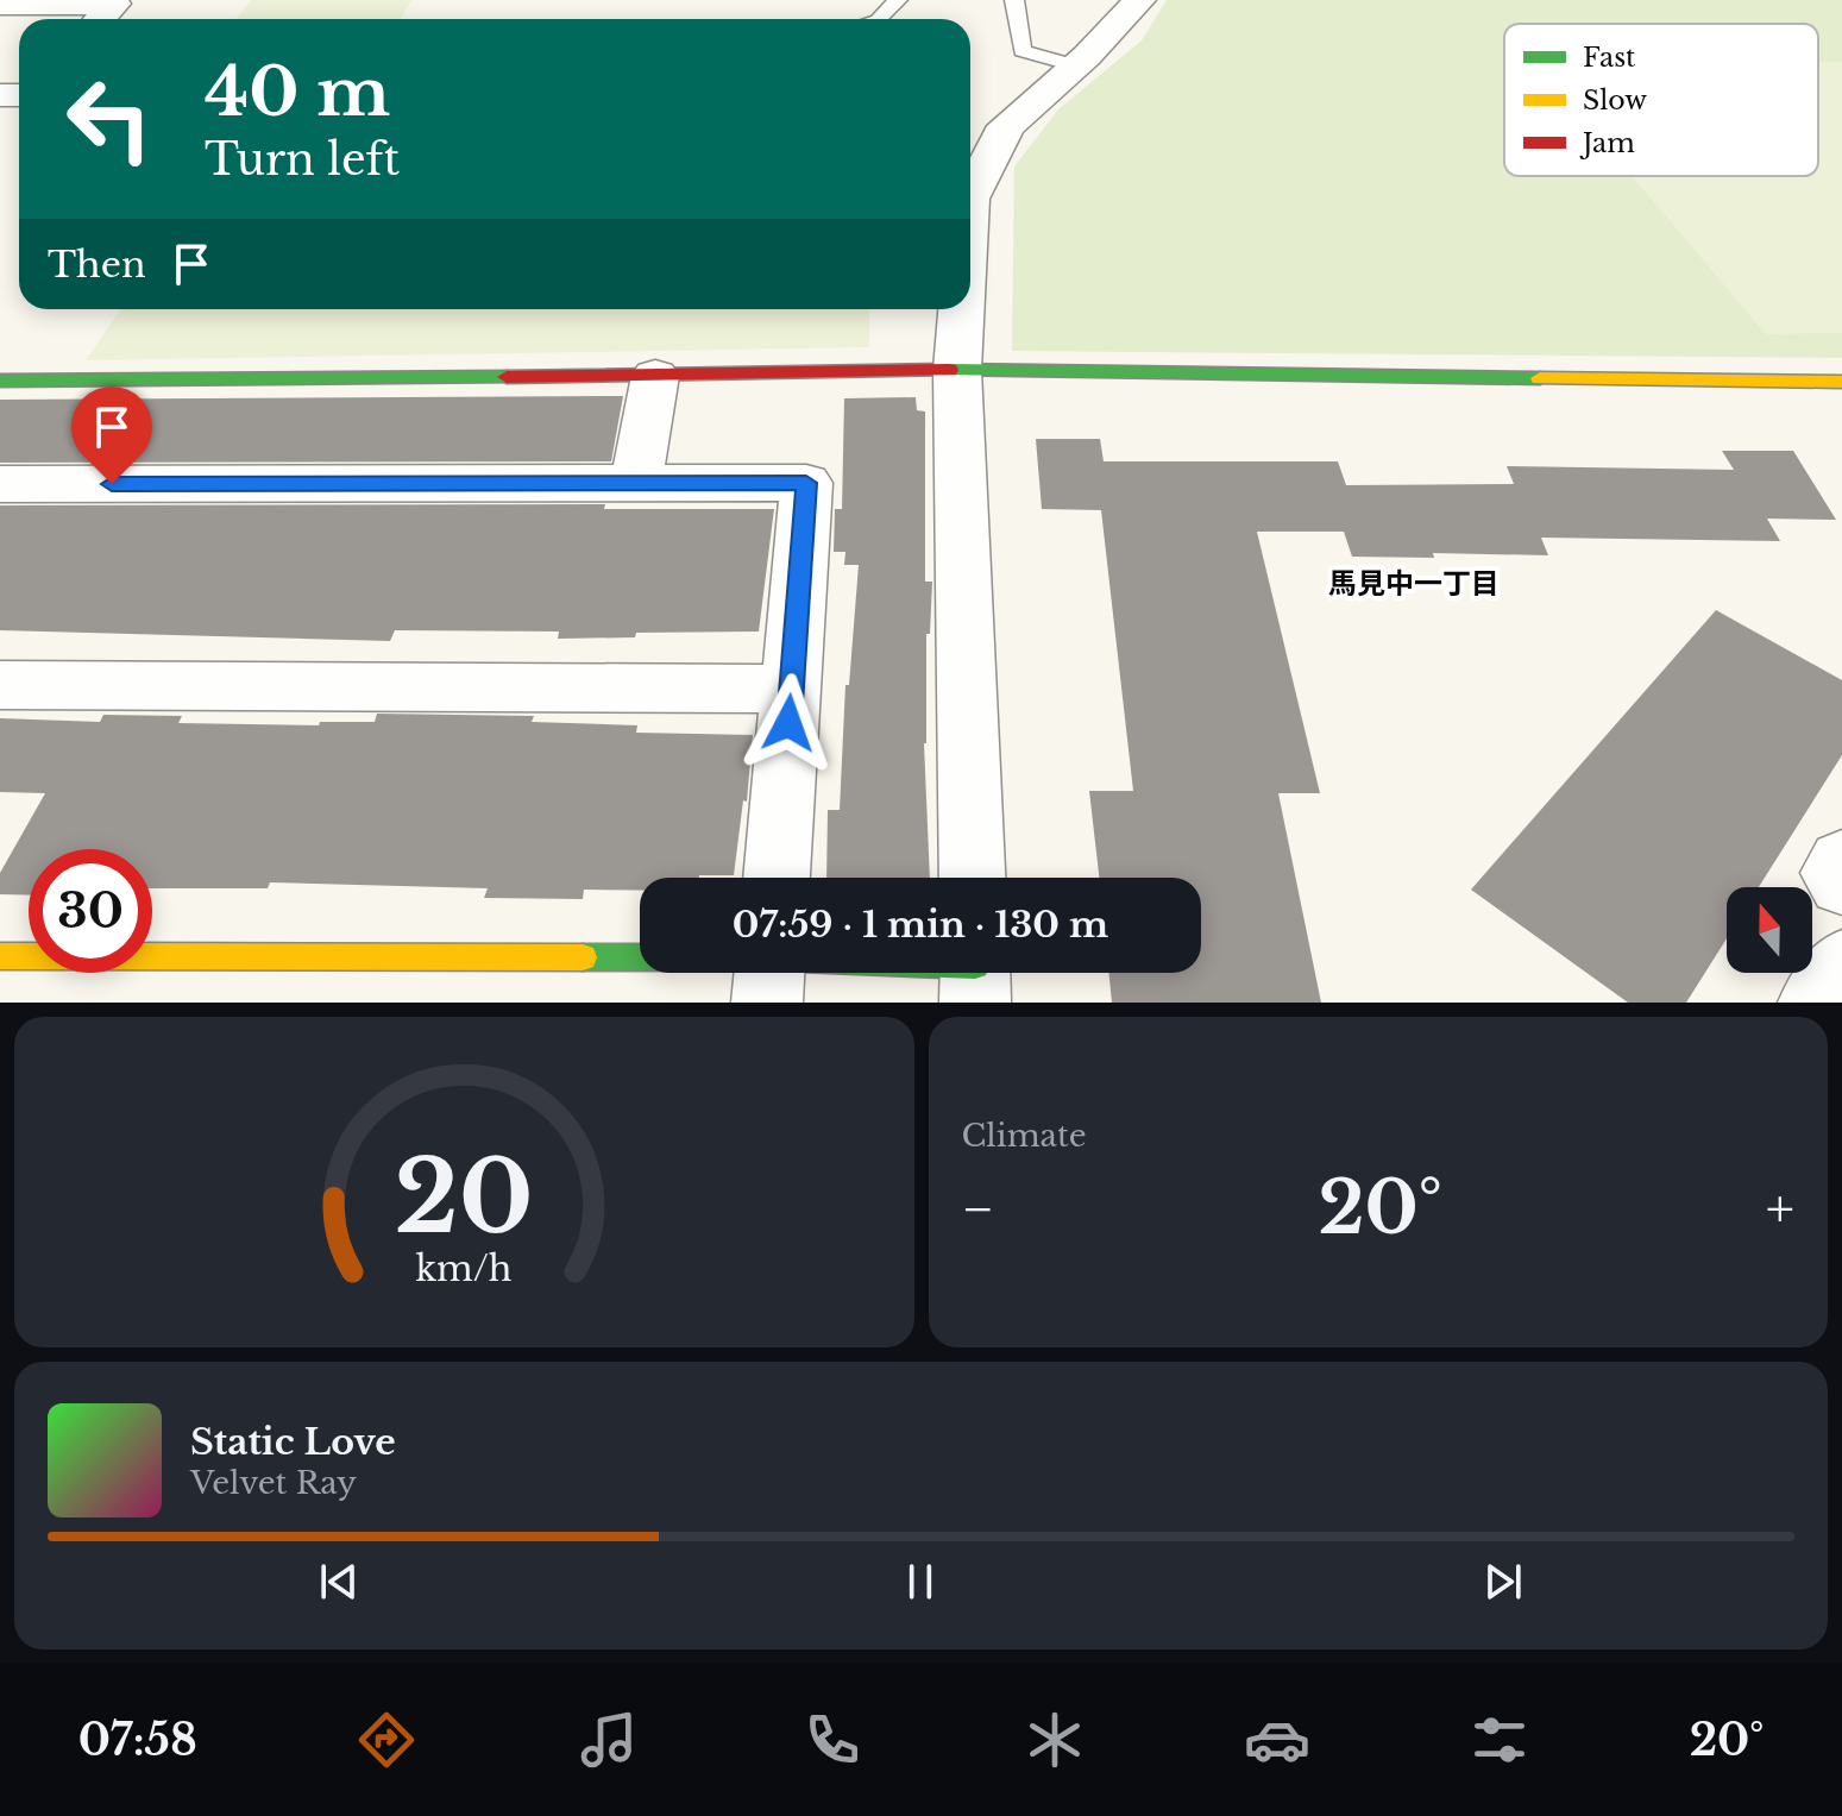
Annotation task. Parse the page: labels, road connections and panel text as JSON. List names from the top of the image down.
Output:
{
  "districts": ["馬見中一丁目"],
  "legend": ["Fast", "Slow", "Jam"],
  "north": "top",
  "page": {
    "turn": ["40 m", "Turn left"],
    "then": "Then",
    "limit": "30",
    "trip": "07:59 · 1 min · 130 m",
    "tile": "Climate",
    "heat": ["−", "20°", "+"],
    "song": ["Static Love", "Velvet Ray"],
    "tabs": ["07:58", "20°"],
    "gauge": ["20", "km/h"]
  }
}
